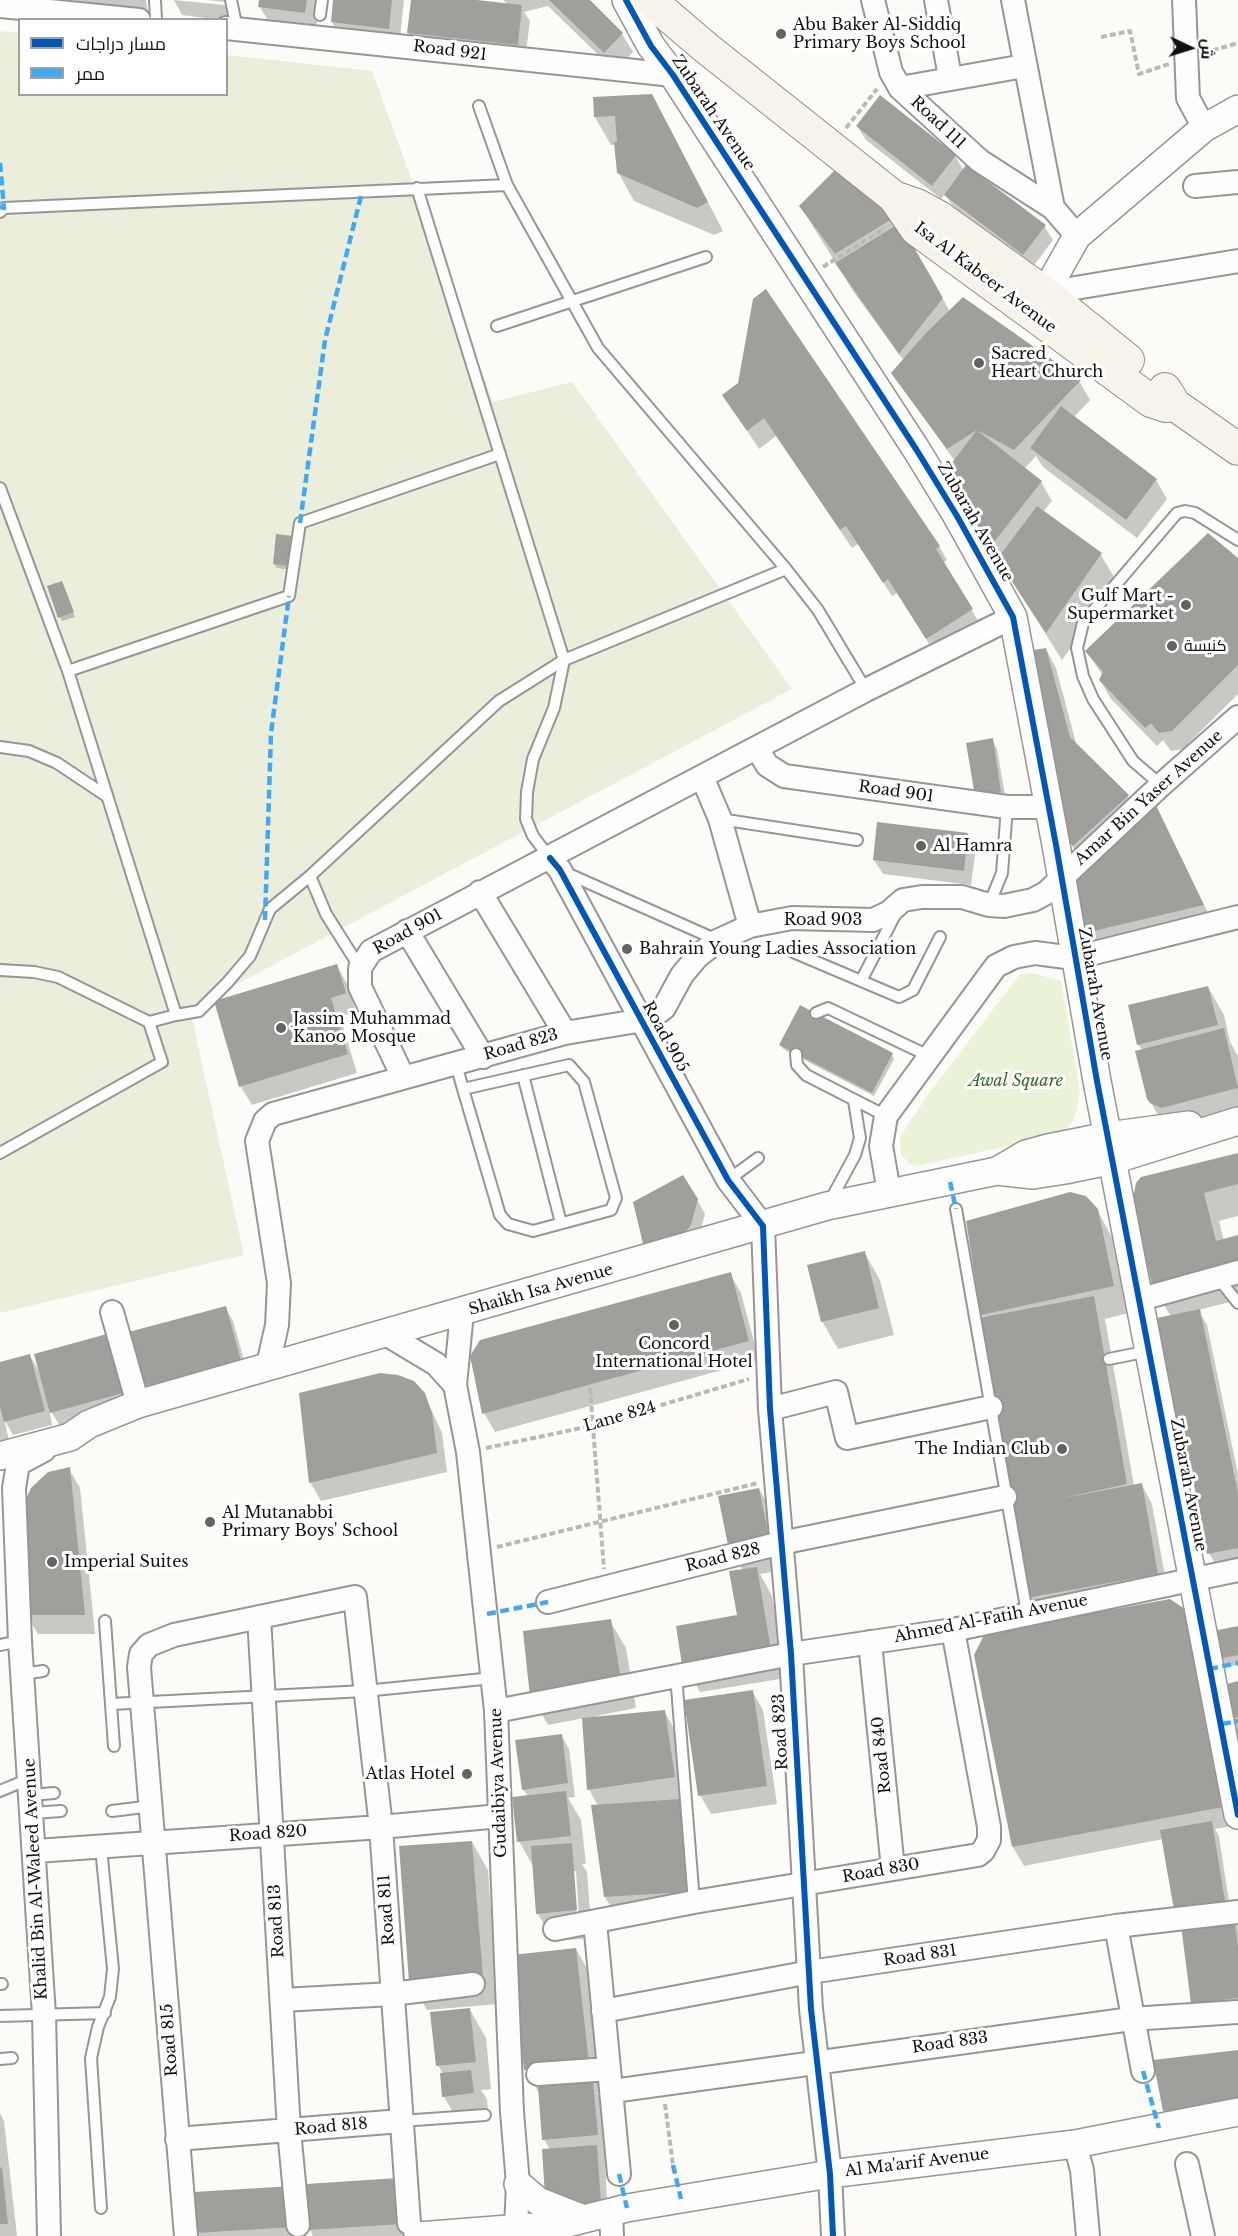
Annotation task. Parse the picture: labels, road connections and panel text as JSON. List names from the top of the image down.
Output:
{
  "streets": {
    "main road": ["Isa Al Kabeer Avenue"],
    "street": [
      "Road 921",
      "Zubarah Avenue",
      "Road 111",
      "Road 901",
      "Amar Bin Yaser Avenue",
      "Road 903",
      "Road 905",
      "Road 823",
      "Shaikh Isa Avenue",
      "Road 828",
      "Ahmed Al-Fatih Avenue",
      "Road 840",
      "Gudaibiya Avenue",
      "Road 820",
      "Road 830",
      "Khalid Bin Al-Waleed Avenue",
      "Road 811",
      "Road 813",
      "Road 831",
      "Road 815",
      "Road 833",
      "Road 818",
      "Al Ma'arif Avenue"
    ],
    "path": ["Lane 824"]
  },
  "crossings": [
    ["Road 921", "Zubarah Avenue"],
    ["Zubarah Avenue", "Road 901"],
    ["Zubarah Avenue", "Amar Bin Yaser Avenue"],
    ["Zubarah Avenue", "Shaikh Isa Avenue"],
    ["Zubarah Avenue", "Ahmed Al-Fatih Avenue"],
    ["Road 901", "Road 905"],
    ["Road 901", "Road 823"],
    ["Road 903", "Road 905"],
    ["Road 903", "Road 823"],
    ["Road 905", "Road 823"],
    ["Road 905", "Shaikh Isa Avenue"],
    ["Road 823", "Shaikh Isa Avenue"],
    ["Road 823", "Lane 824"],
    ["Road 823", "Road 828"],
    ["Road 823", "Ahmed Al-Fatih Avenue"],
    ["Road 823", "Road 830"],
    ["Road 823", "Road 831"],
    ["Road 823", "Road 833"],
    ["Road 823", "Al Ma'arif Avenue"],
    ["Shaikh Isa Avenue", "Gudaibiya Avenue"],
    ["Shaikh Isa Avenue", "Khalid Bin Al-Waleed Avenue"],
    ["Lane 824", "Gudaibiya Avenue"],
    ["Ahmed Al-Fatih Avenue", "Road 840"],
    ["Ahmed Al-Fatih Avenue", "Gudaibiya Avenue"],
    ["Ahmed Al-Fatih Avenue", "Road 830"],
    ["Road 840", "Road 830"],
    ["Gudaibiya Avenue", "Road 820"],
    ["Gudaibiya Avenue", "Al Ma'arif Avenue"],
    ["Road 820", "Khalid Bin Al-Waleed Avenue"],
    ["Road 820", "Road 811"],
    ["Road 820", "Road 813"],
    ["Road 820", "Road 815"],
    ["Road 811", "Road 813"],
    ["Road 811", "Road 818"],
    ["Road 811", "Al Ma'arif Avenue"],
    ["Road 813", "Road 818"],
    ["Road 815", "Road 818"]
  ],
  "parks": ["Awal Square"],
  "places": [
    "Abu Baker Al-Siddiq Primary Boys School",
    "Sacred Heart Church",
    "Gulf Mart - Supermarket",
    "كنيسة",
    "Al Hamra",
    "Bahrain Young Ladies Association",
    "Jassim Muhammad Kanoo Mosque",
    "Concord International Hotel",
    "The Indian Club",
    "Al Mutanabbi Primary Boys' School",
    "Imperial Suites",
    "Atlas Hotel"
  ],
  "legend": ["مسار دراجات", "ممر"],
  "north": "right"
}
